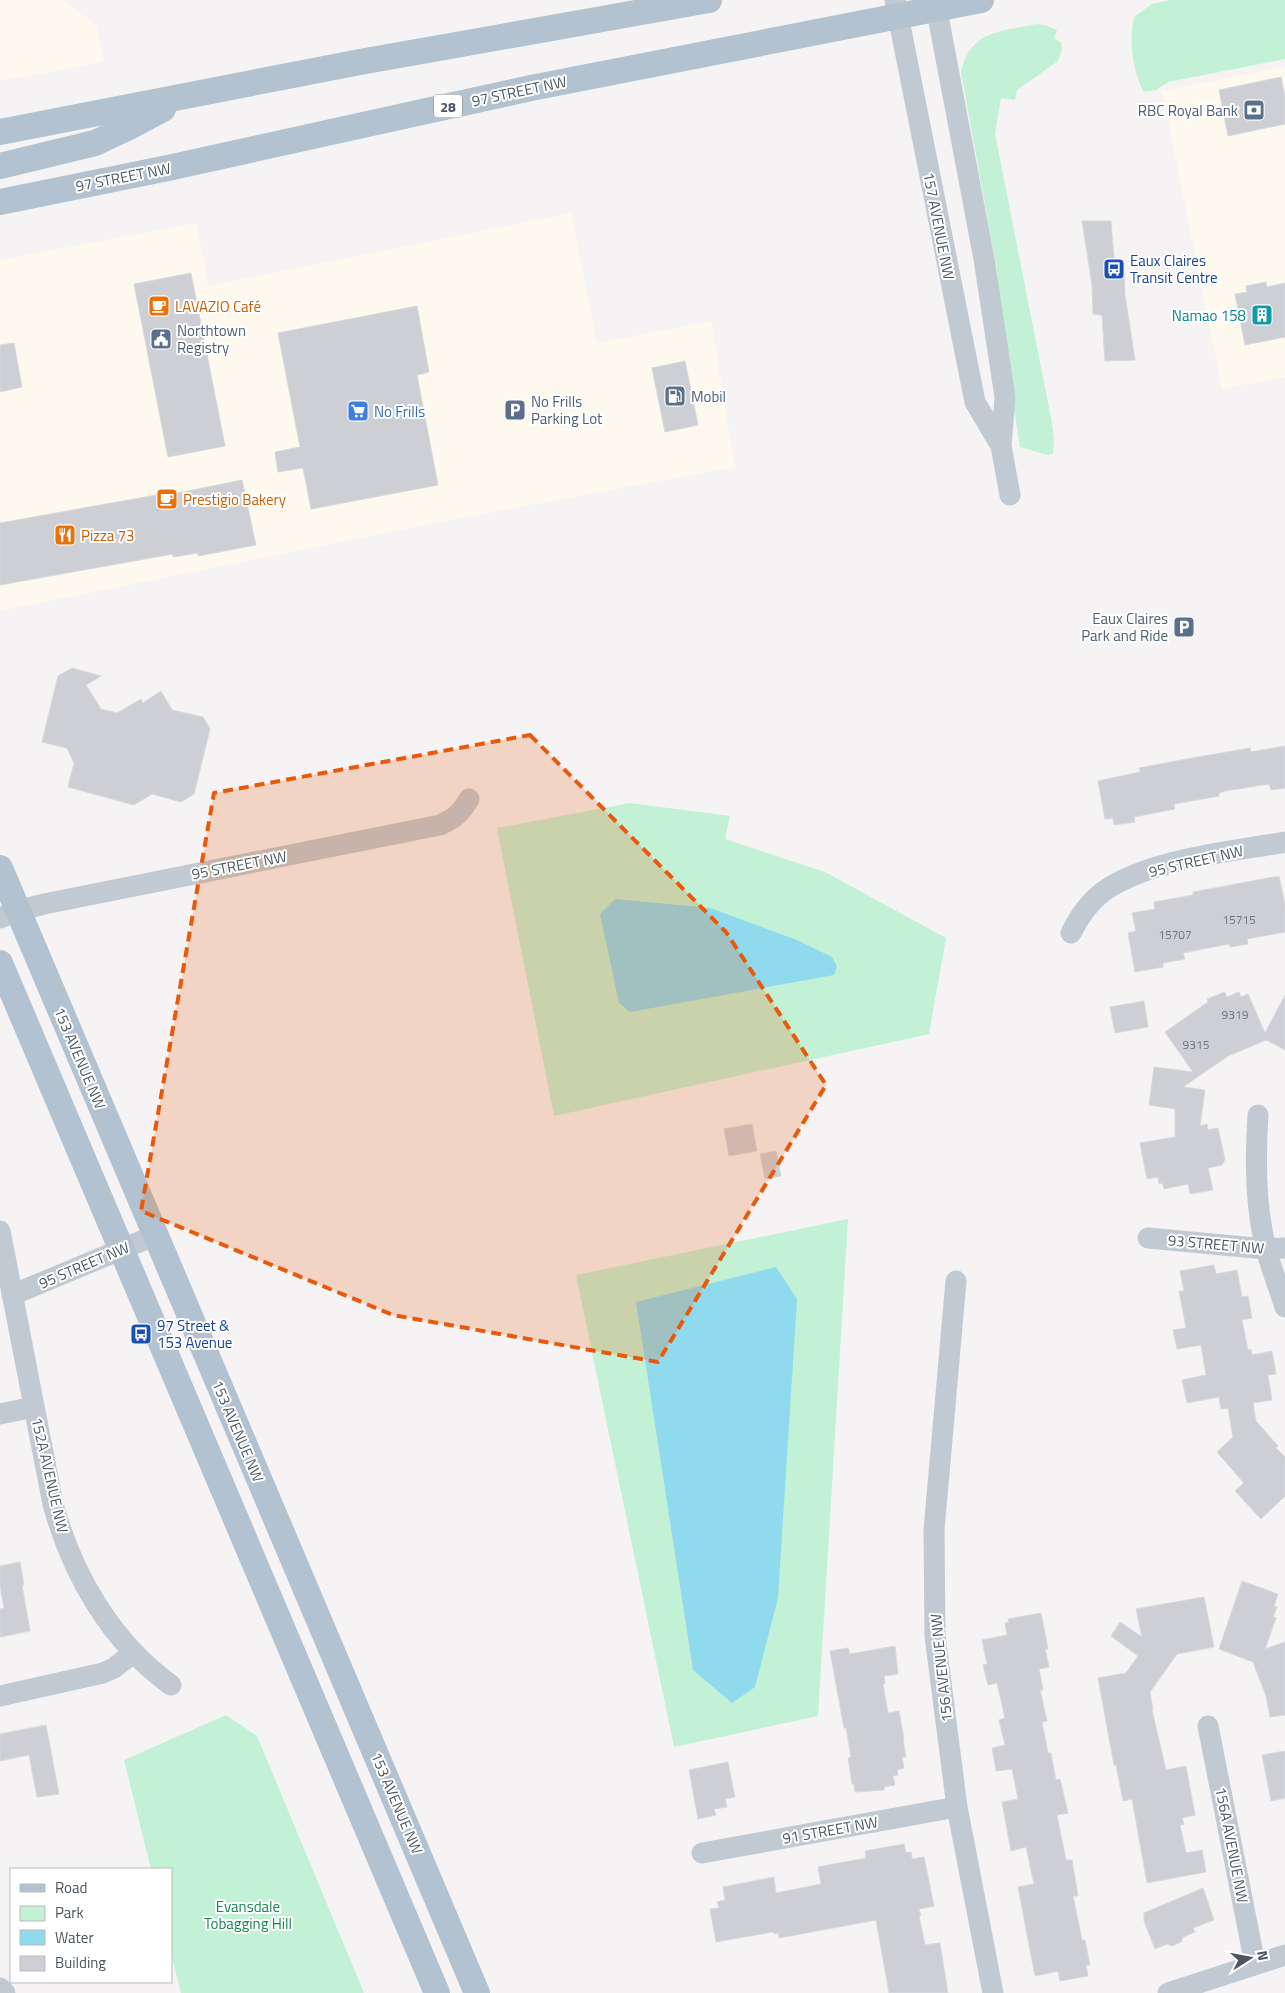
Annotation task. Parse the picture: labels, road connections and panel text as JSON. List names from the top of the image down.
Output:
{
  "streets": {
    "main road": ["97 STREET NW", "28", "153 AVENUE NW"],
    "street": [
      "157 AVENUE NW",
      "95 STREET NW",
      "93 STREET NW",
      "152A AVENUE NW",
      "156 AVENUE NW",
      "91 STREET NW",
      "156A AVENUE NW"
    ]
  },
  "crossings": [
    ["97 STREET NW", "157 AVENUE NW"],
    ["95 STREET NW", "153 AVENUE NW"],
    ["95 STREET NW", "152A AVENUE NW"],
    ["156 AVENUE NW", "91 STREET NW"]
  ],
  "parks": ["Evansdale Tobagging Hill"],
  "places": {
    "bank": ["RBC Royal Bank"],
    "bus stop": ["Eaux Claires Transit Centre", "97 Street & 153 Avenue"],
    "cafe": ["LAVAZIO Café", "Prestigio Bakery"],
    "building": ["Namao 158"],
    "public building": ["Northtown Registry"],
    "fuel station": ["Mobil"],
    "parking": ["No Frills Parking Lot", "Eaux Claires Park and Ride"],
    "supermarket": ["No Frills"],
    "restaurant": ["Pizza 73"]
  },
  "house_numbers": [
    "15715",
    "15707",
    "9319",
    "9315"
  ],
  "legend": [
    "Road",
    "Park",
    "Water",
    "Building"
  ],
  "north": "right"
}
